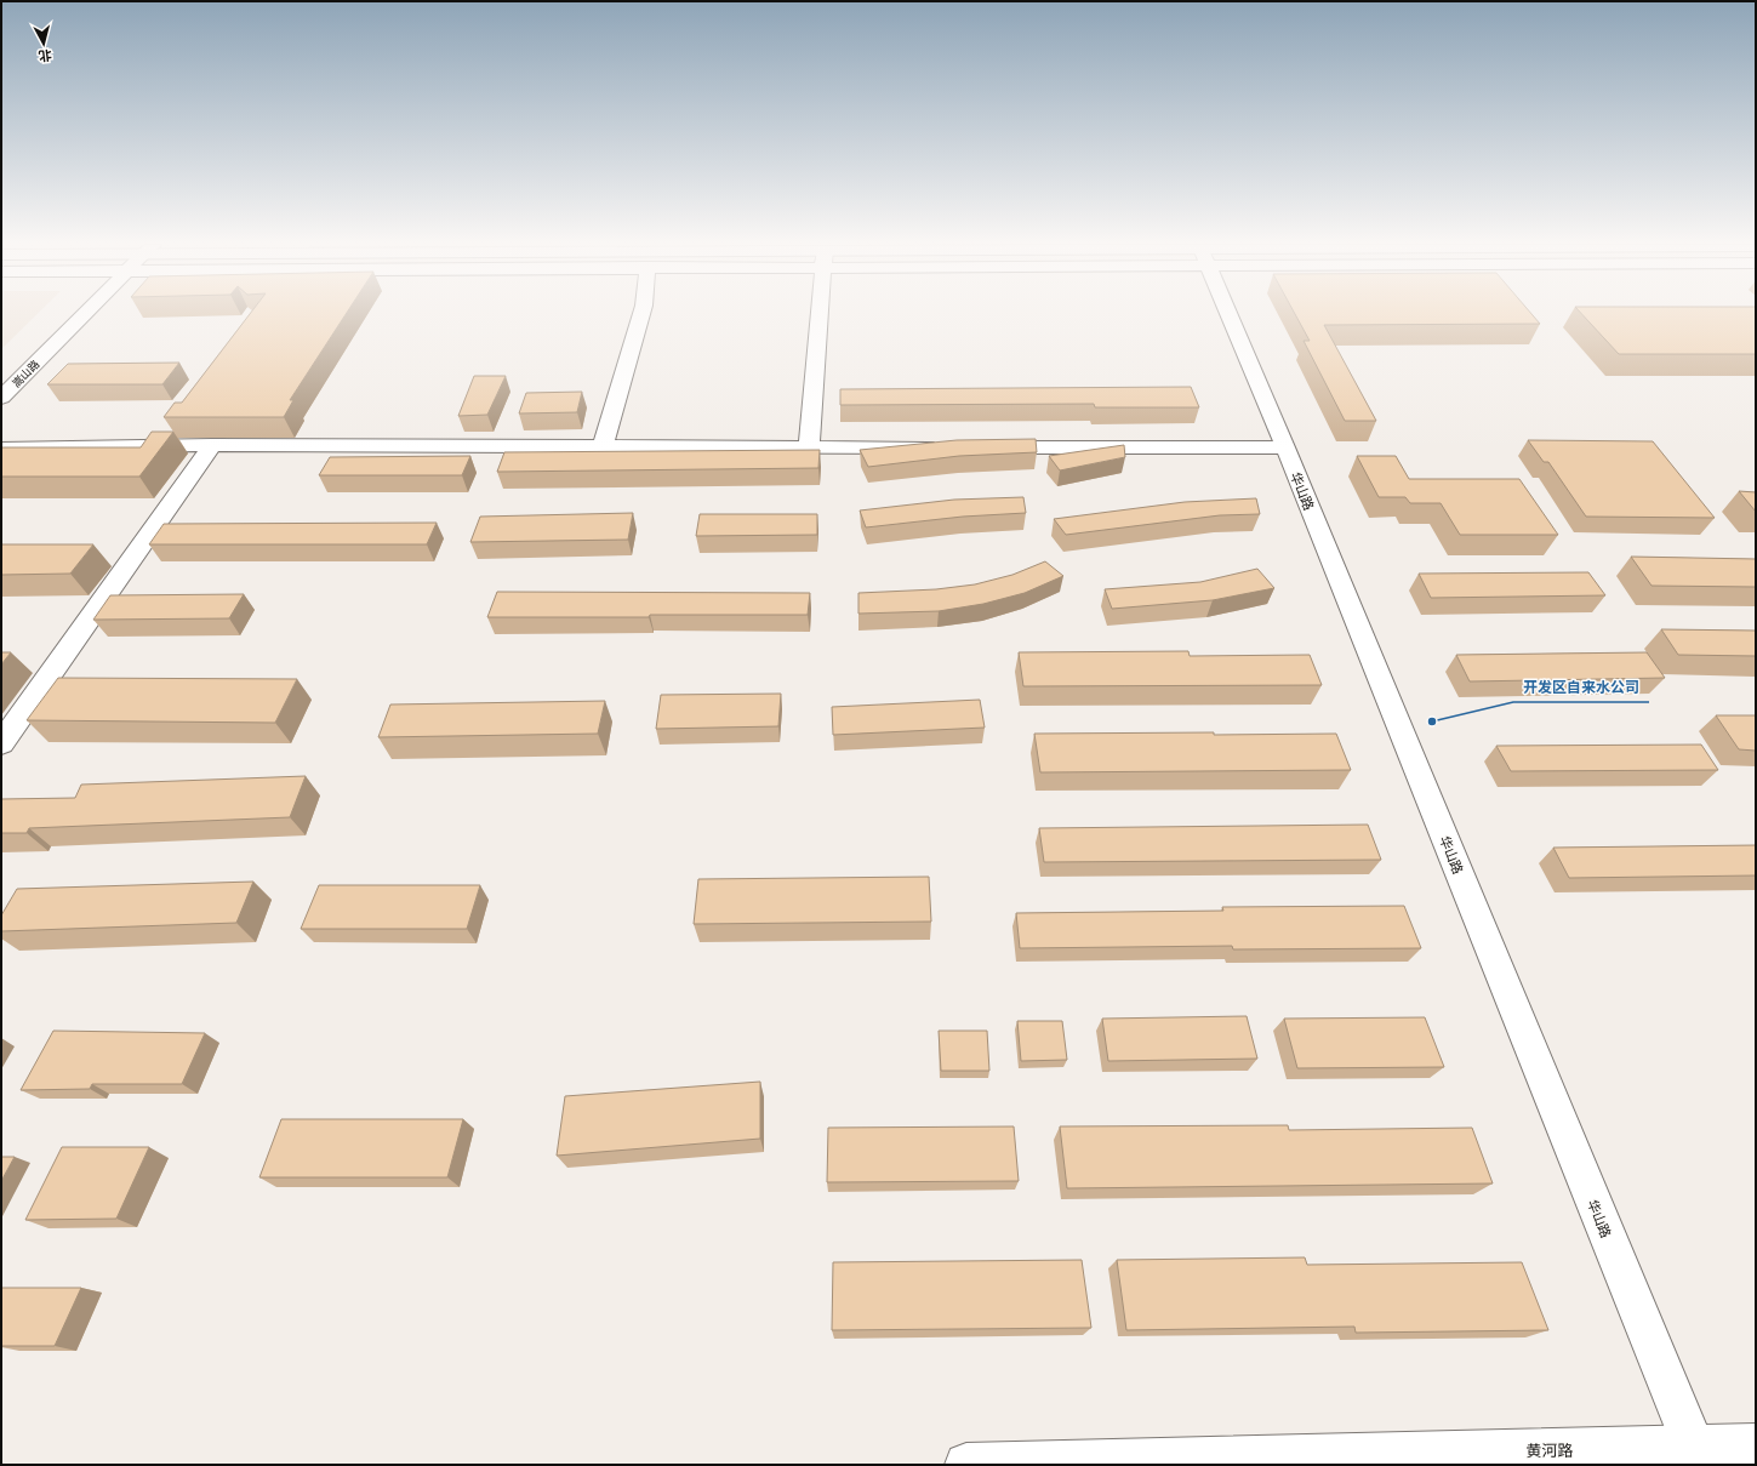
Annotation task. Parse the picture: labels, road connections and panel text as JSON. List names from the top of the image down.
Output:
{
  "streets": {
    "street": ["嵩山路", "华山路", "黄河路"]
  },
  "crossings": [
    ["华山路", "黄河路"]
  ],
  "places": ["开发区自来水公司"],
  "north": "bottom"
}
